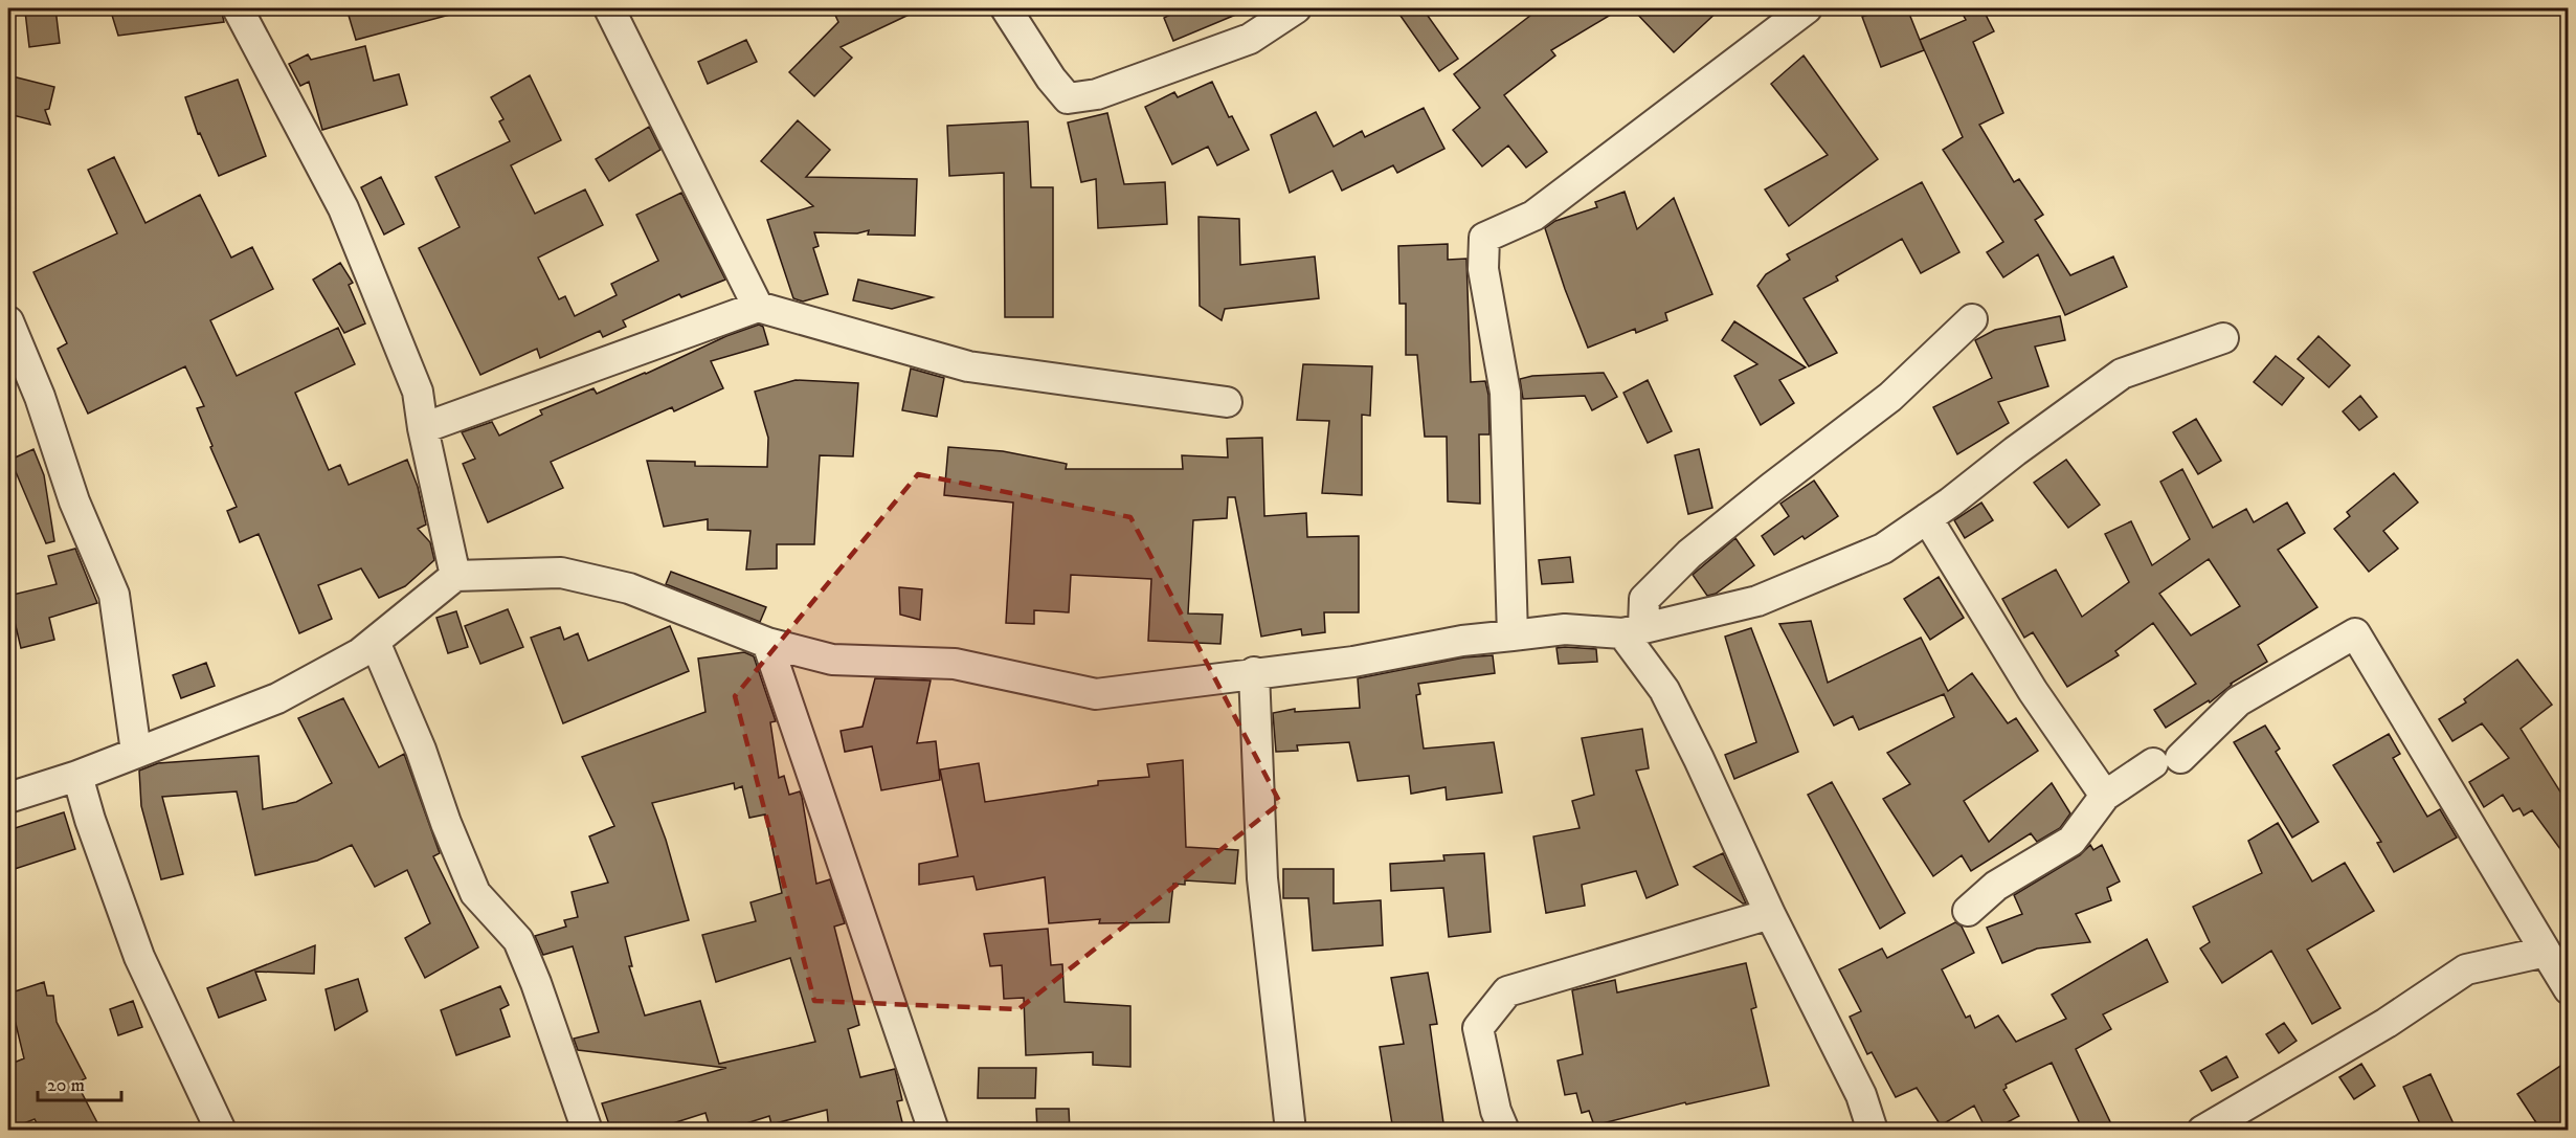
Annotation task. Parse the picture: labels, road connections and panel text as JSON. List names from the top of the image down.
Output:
{
  "scale_bar": "20 m"
}
